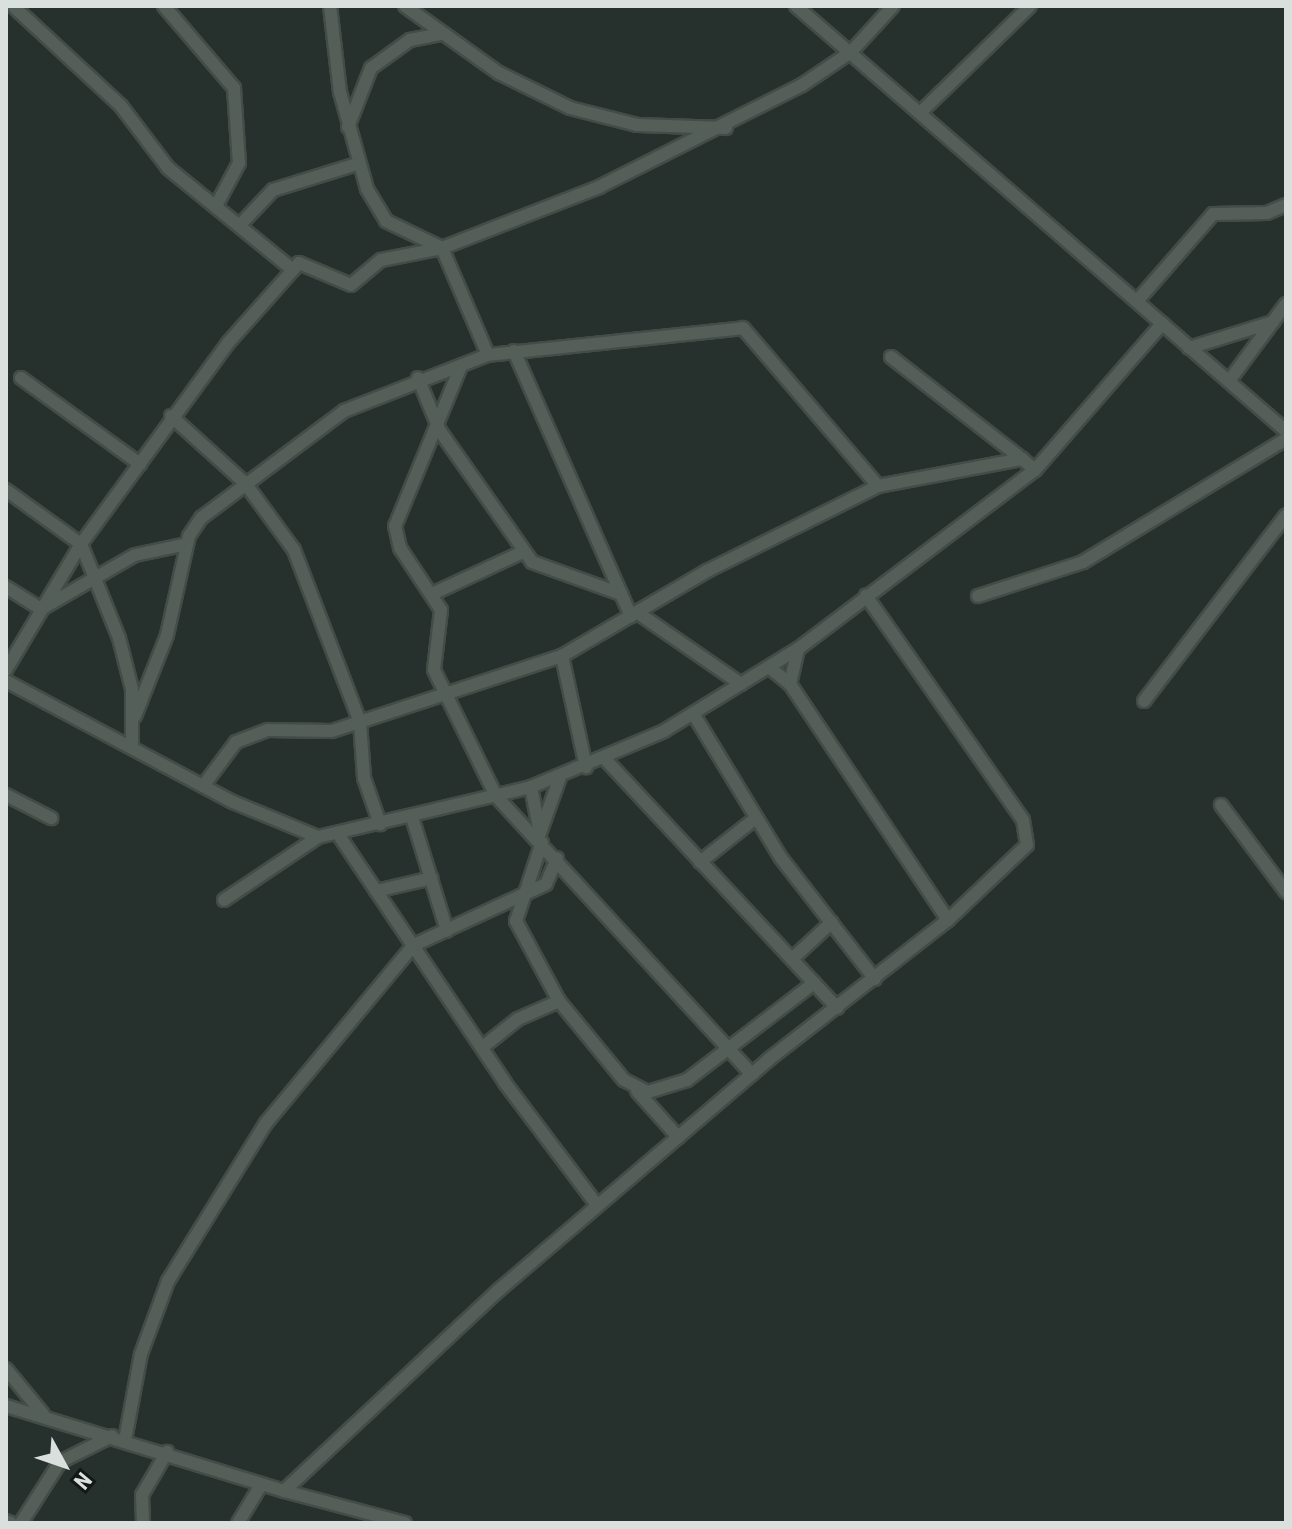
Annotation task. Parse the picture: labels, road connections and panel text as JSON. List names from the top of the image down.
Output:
{
  "north": "bottom right"
}
